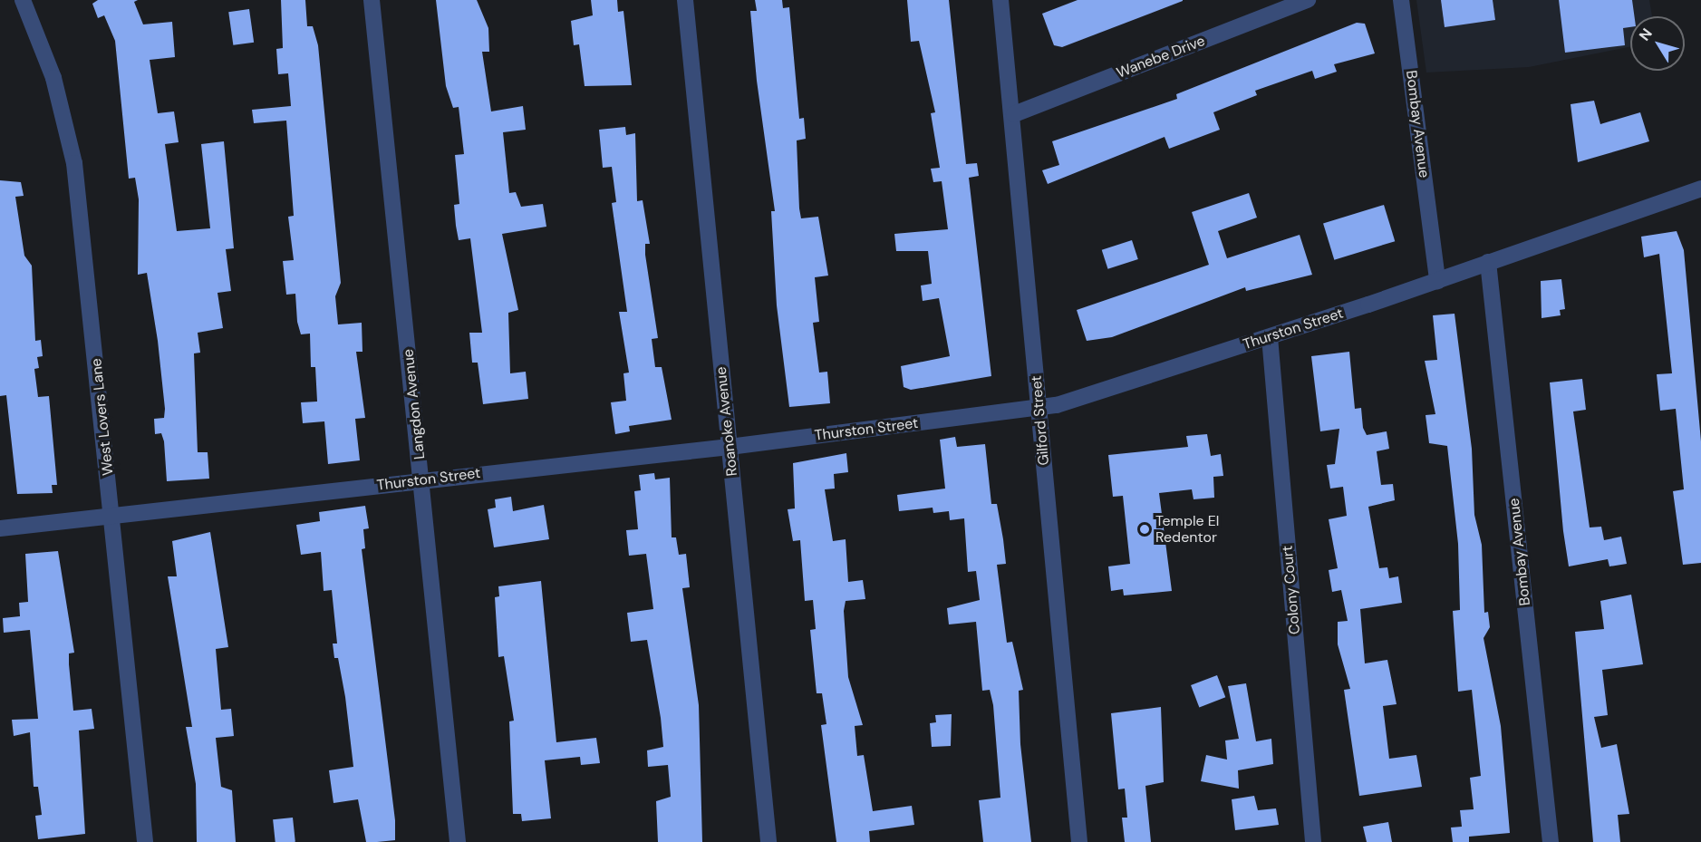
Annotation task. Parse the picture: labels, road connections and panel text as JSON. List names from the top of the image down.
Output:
{
  "streets": {
    "street": [
      "Wanebe Drive",
      "Bombay Avenue",
      "Thurston Street",
      "Langdon Avenue",
      "West Lovers Lane",
      "Gilford Street",
      "Roanoke Avenue",
      "Colony Court"
    ]
  },
  "crossings": [
    ["Wanebe Drive", "Gilford Street"],
    ["Bombay Avenue", "Thurston Street"],
    ["Thurston Street", "Langdon Avenue"],
    ["Thurston Street", "West Lovers Lane"],
    ["Thurston Street", "Gilford Street"],
    ["Thurston Street", "Roanoke Avenue"],
    ["Thurston Street", "Colony Court"]
  ],
  "places": ["Temple El Redentor"],
  "north": "top left"
}
